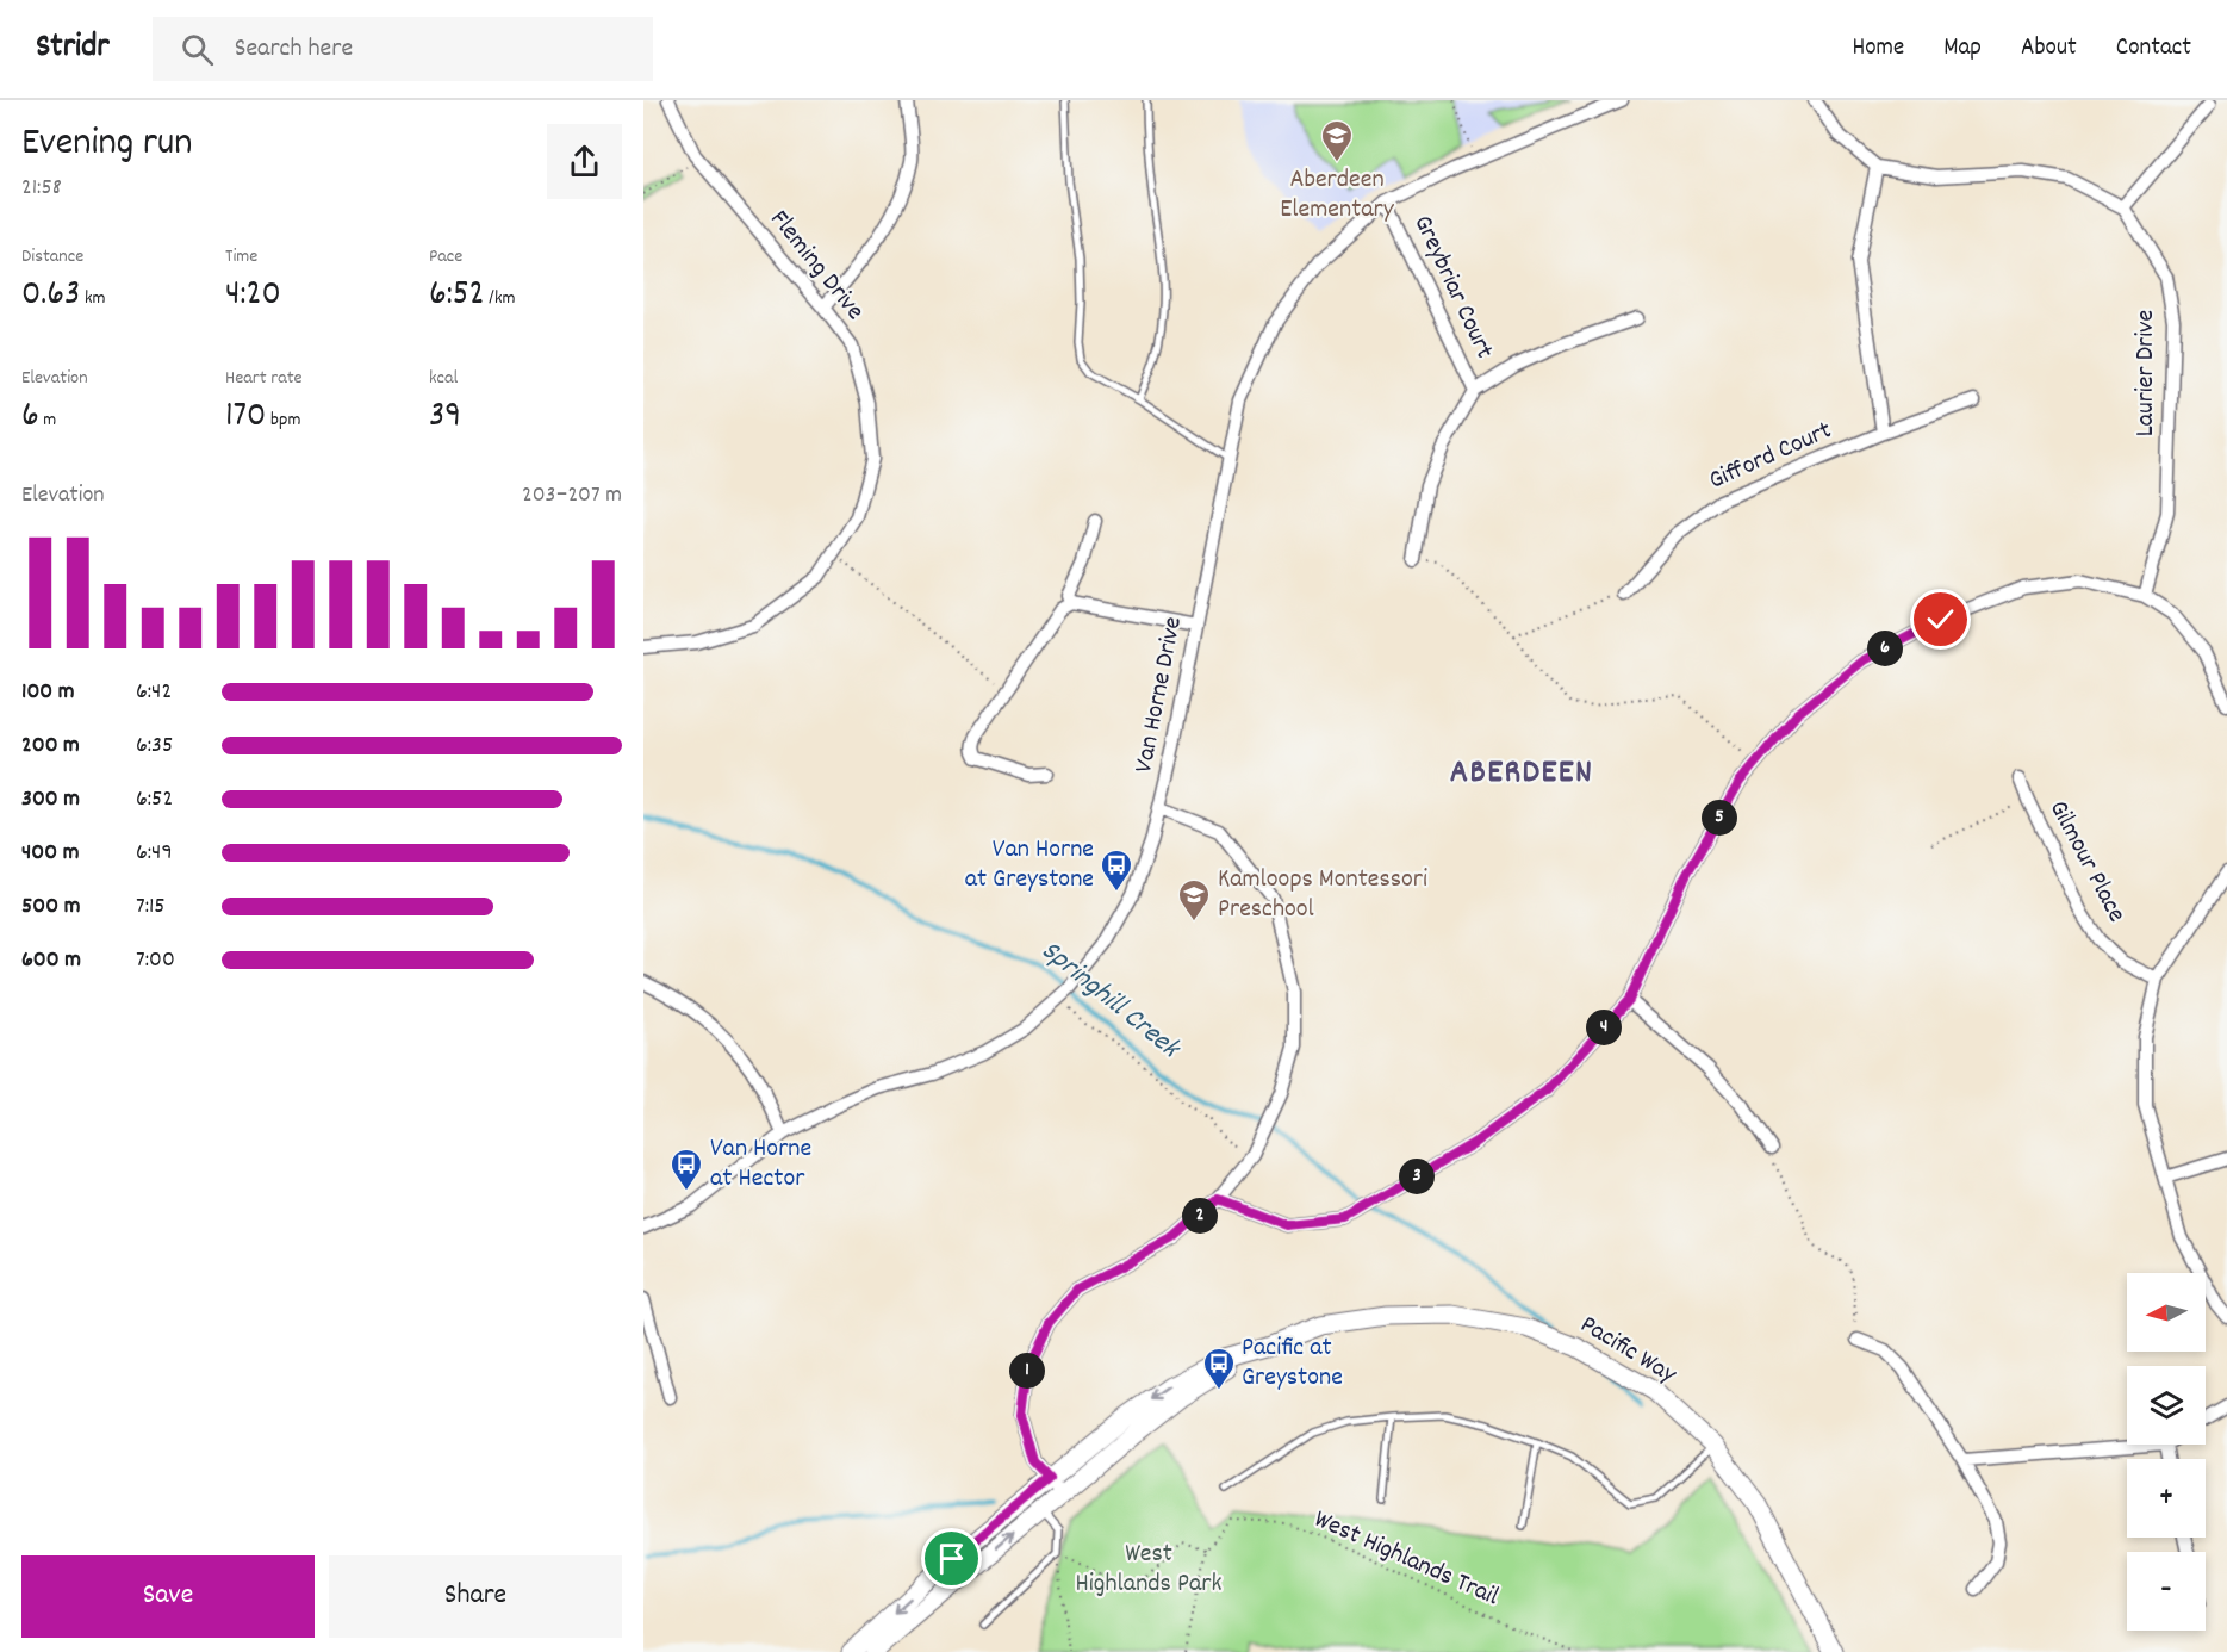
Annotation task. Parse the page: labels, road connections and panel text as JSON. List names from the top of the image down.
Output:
{
  "streets": {
    "main road": ["Pacific Way"],
    "street": [
      "Fleming Drive",
      "Greybriar Court",
      "Laurier Drive",
      "Gifford Court",
      "Van Horne Drive",
      "Gilmour Place"
    ],
    "path": ["West Highlands Trail"]
  },
  "crossings": [
    ["Greybriar Court", "Van Horne Drive"]
  ],
  "districts": ["ABERDEEN"],
  "water": ["Springhill Creek"],
  "parks": ["West Highlands Park"],
  "places": {
    "school or university": ["Aberdeen Elementary", "Kamloops Montessori Preschool"],
    "bus stop": ["Van Horne at Greystone", "Van Horne at Hector", "Pacific at Greystone"]
  },
  "north": "left",
  "page": {
    "header": "Stridr",
    "search": "Search here",
    "nav": [
      "Home",
      "Map",
      "About",
      "Contact"
    ],
    "heading": ["Evening run", "21:58"],
    "stats": [
      ["Distance", "0.63 km"],
      ["Time", "4:20"],
      ["Pace", "6:52 /km"],
      ["Elevation", "6 m"],
      ["Heart rate", "170 bpm"],
      ["kcal", "39"]
    ],
    "chart": ["Elevation", "203–207 m"],
    "pins": [
      "6",
      "5",
      "4",
      "3",
      "2",
      "1"
    ],
    "list": [
      {
        "name": "100 m",
        "note": "6:42"
      },
      {
        "name": "200 m",
        "note": "6:35"
      },
      {
        "name": "300 m",
        "note": "6:52"
      },
      {
        "name": "400 m",
        "note": "6:49"
      },
      {
        "name": "500 m",
        "note": "7:15"
      },
      {
        "name": "600 m",
        "note": "7:00"
      }
    ],
    "map_buttons": ["+", "−"],
    "buttons": ["Save", "Share"]
  }
}
